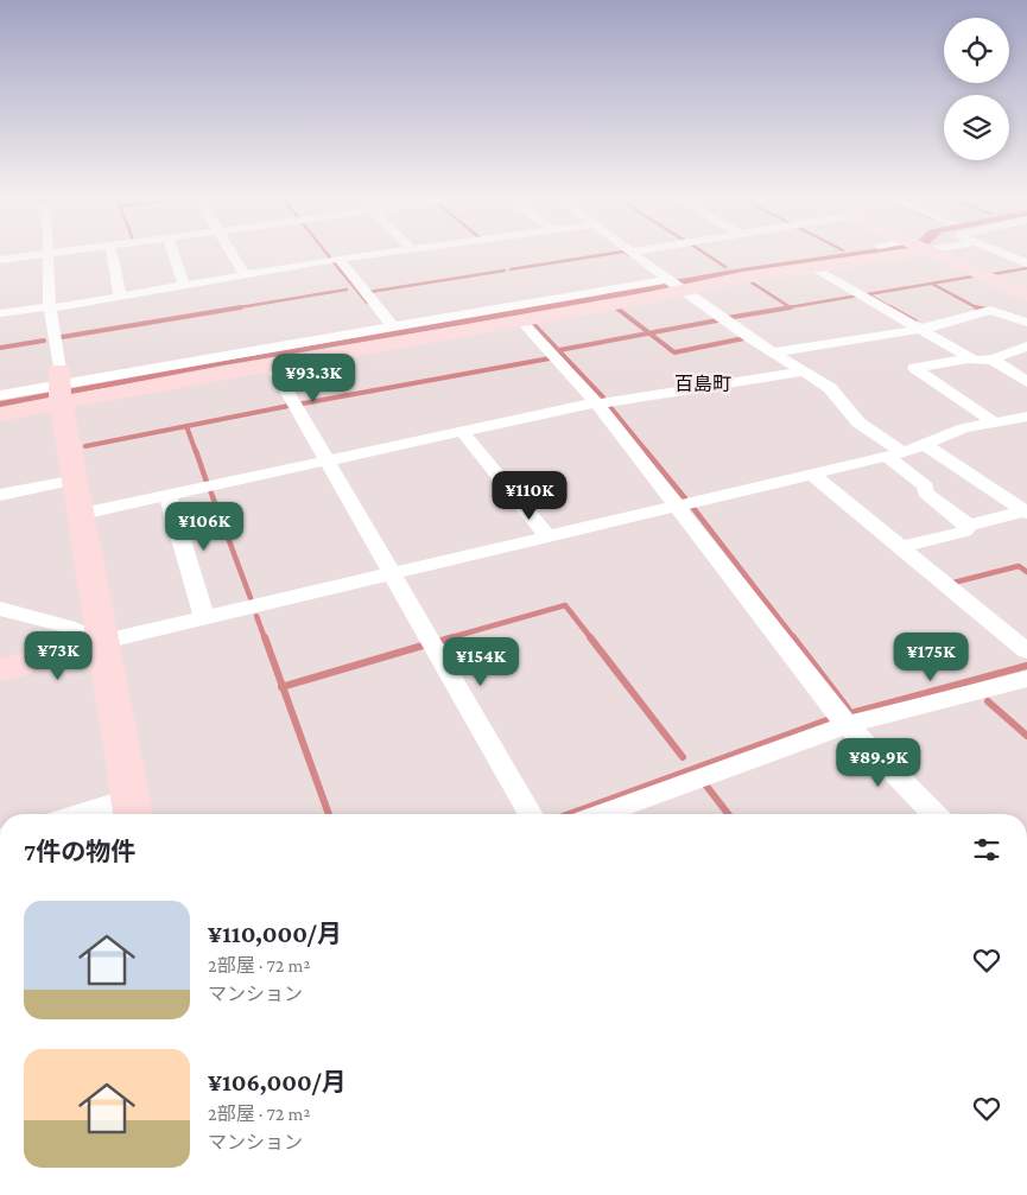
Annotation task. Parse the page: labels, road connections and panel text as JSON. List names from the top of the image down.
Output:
{
  "districts": ["百島町"],
  "page": {
    "price": [
      "¥93.3K",
      "¥110K",
      "¥106K",
      "¥73K",
      "¥175K",
      "¥154K",
      "¥89.9K"
    ],
    "heading": "7件の物件",
    "list": [
      {
        "name": "¥110,000/月",
        "note": "2部屋 · 72 m² · マンション"
      },
      {
        "name": "¥106,000/月",
        "note": "2部屋 · 72 m² · マンション"
      }
    ]
  }
}
